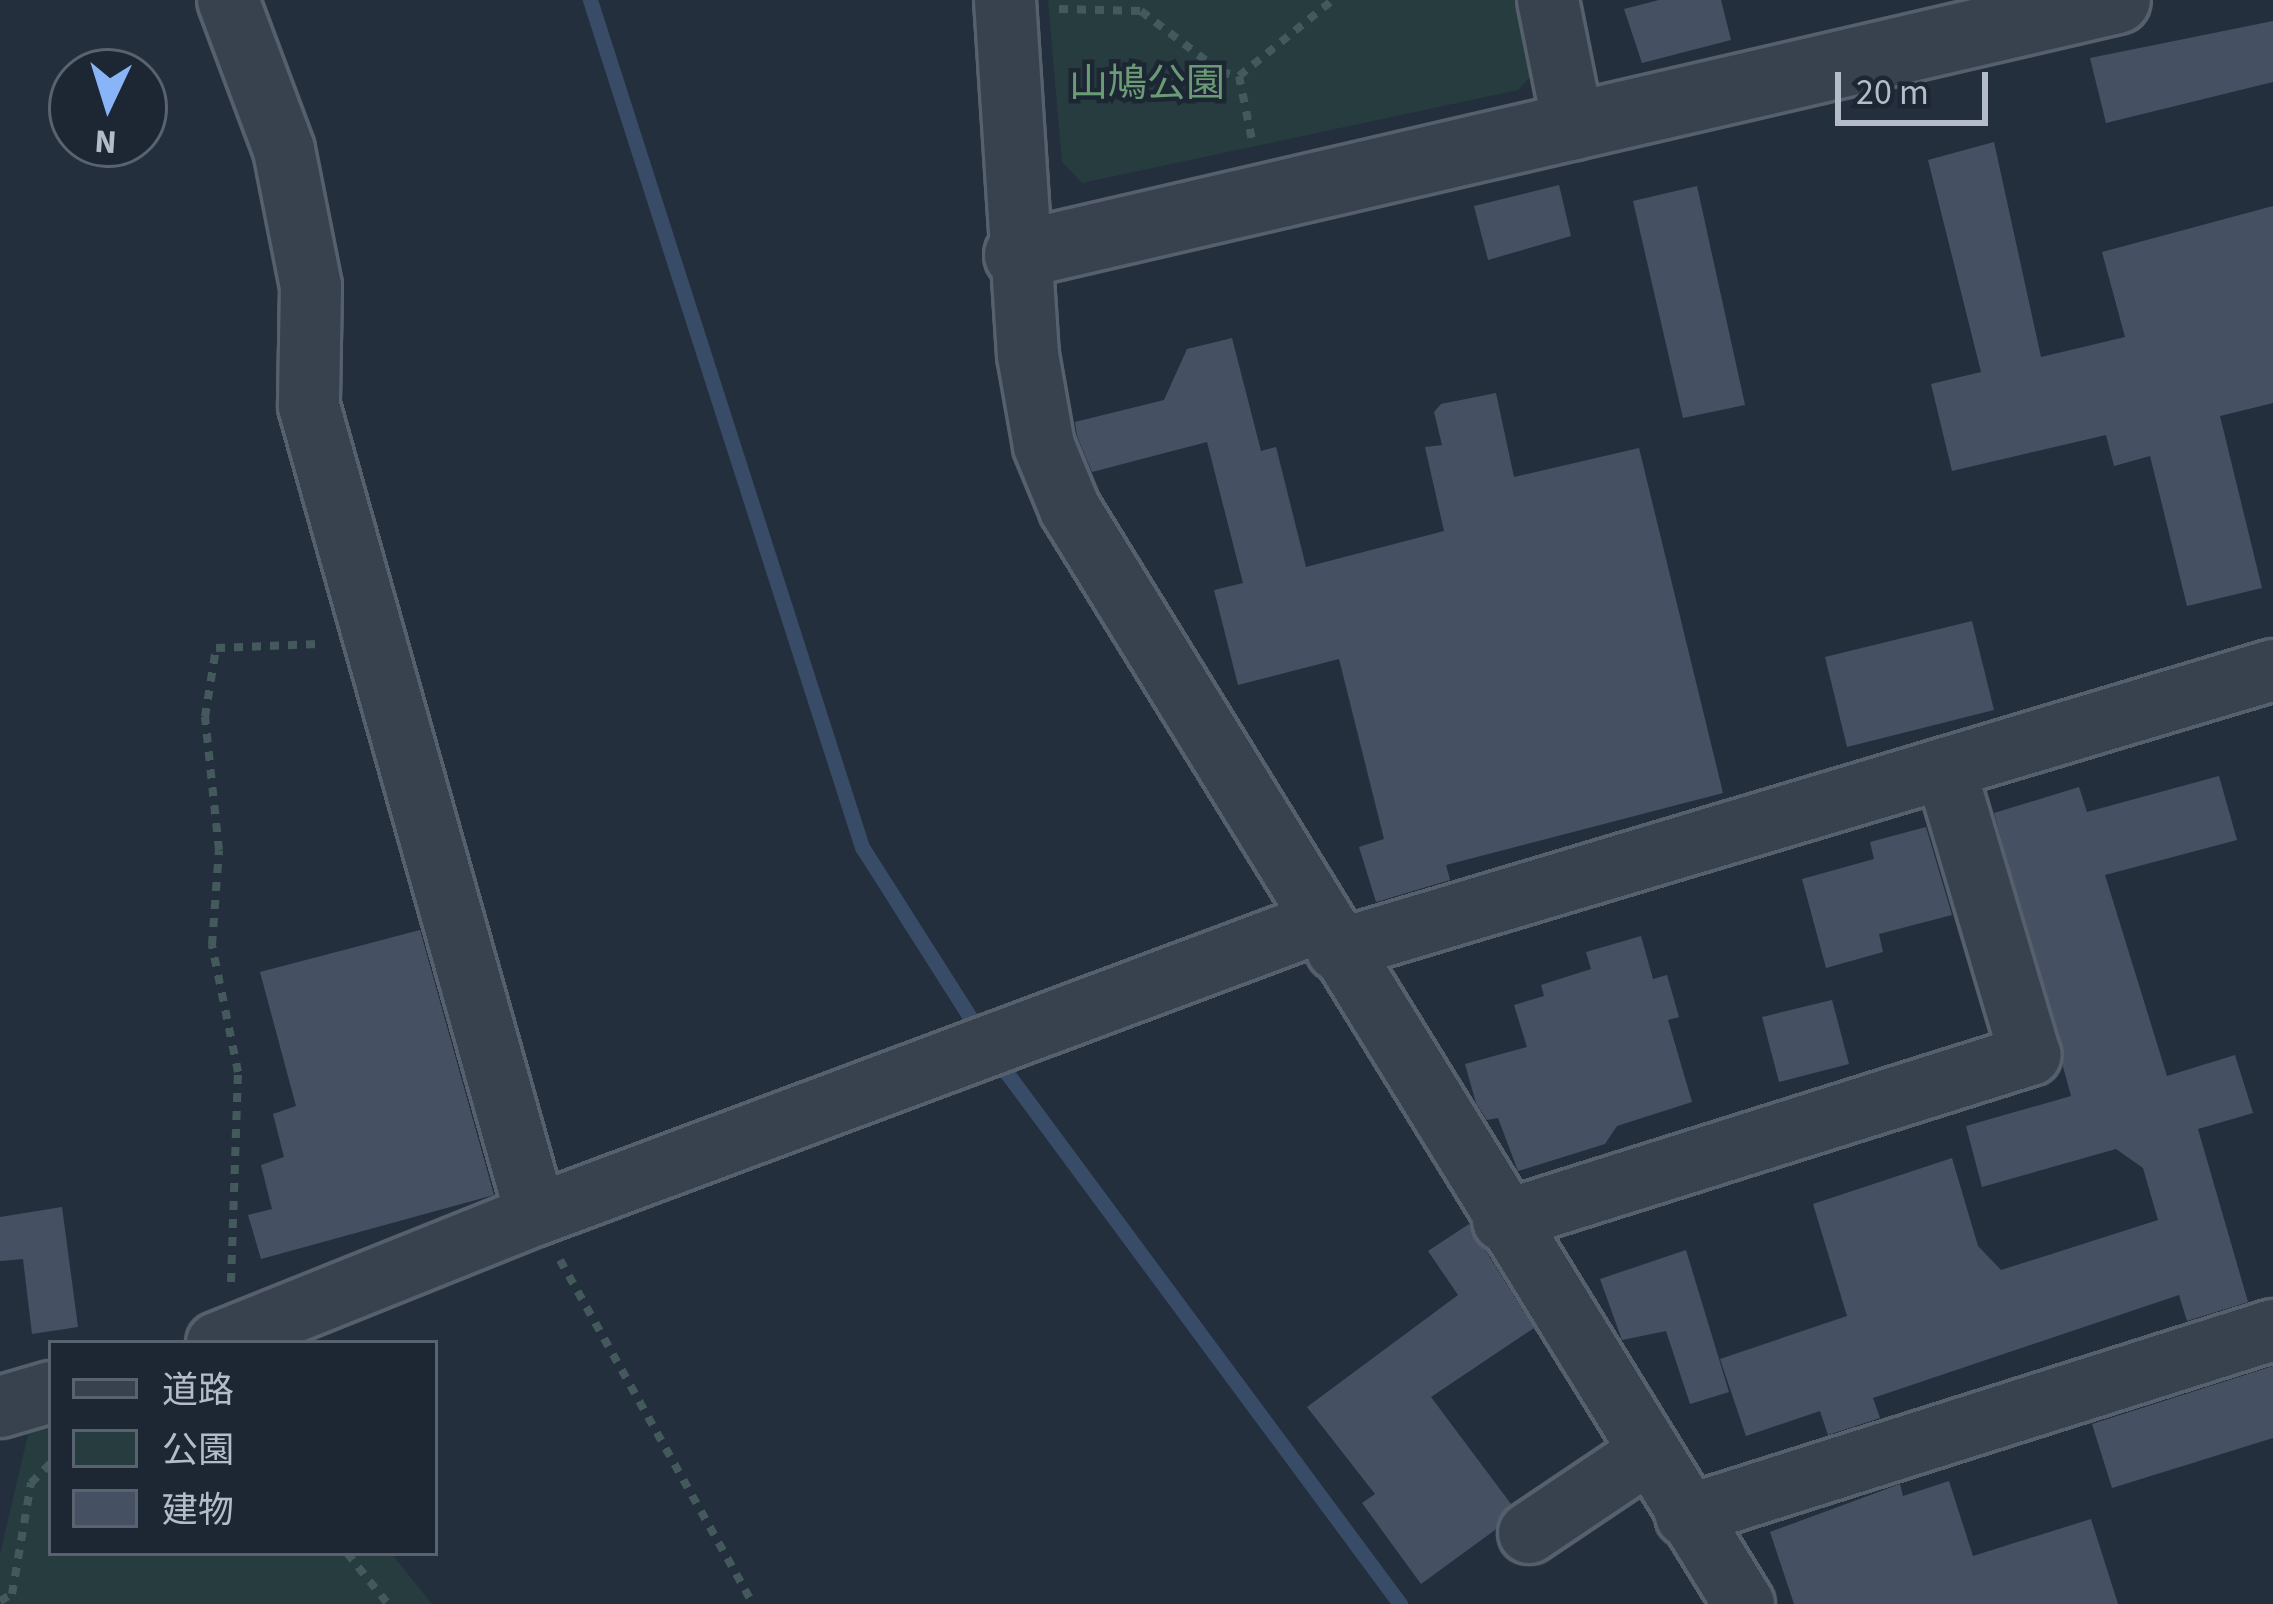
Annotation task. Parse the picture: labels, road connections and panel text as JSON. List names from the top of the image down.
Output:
{
  "parks": ["山鳩公園"],
  "legend": ["道路", "公園", "建物"],
  "scale_bar": "20 m",
  "north": "bottom"
}
